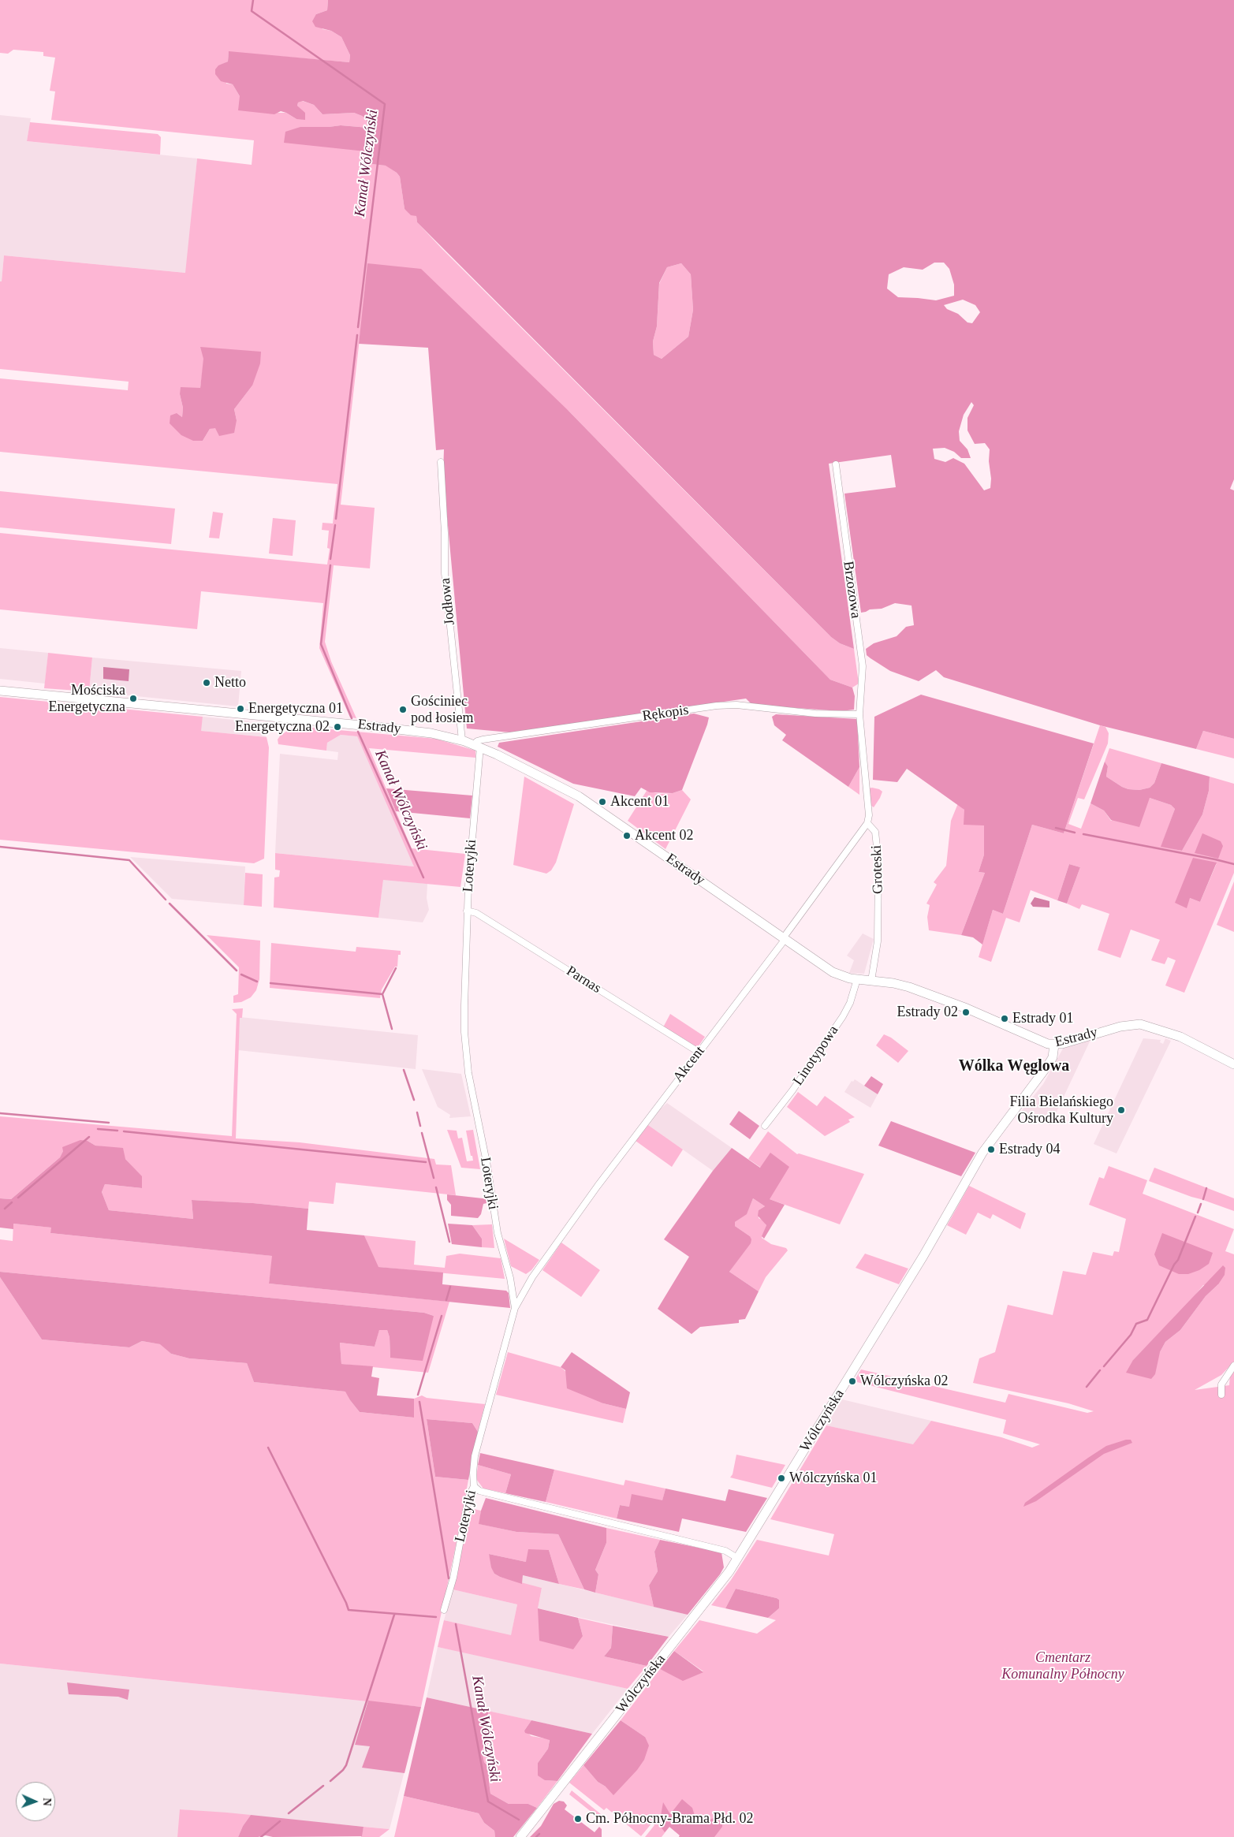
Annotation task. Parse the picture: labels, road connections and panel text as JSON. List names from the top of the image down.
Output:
{
  "streets": {
    "main road": ["Estrady", "Wólczyńska"],
    "street": [
      "Brzozowa",
      "Jodłowa",
      "Rękopis",
      "Loteryjki",
      "Groteski",
      "Parnas",
      "Linotypowa",
      "Akcent"
    ]
  },
  "crossings": [
    ["Brzozowa", "Rękopis"],
    ["Brzozowa", "Groteski"],
    ["Jodłowa", "Estrady"],
    ["Rękopis", "Estrady"],
    ["Rękopis", "Loteryjki"],
    ["Rękopis", "Groteski"],
    ["Estrady", "Loteryjki"],
    ["Estrady", "Groteski"],
    ["Estrady", "Linotypowa"],
    ["Estrady", "Akcent"],
    ["Estrady", "Wólczyńska"],
    ["Loteryjki", "Parnas"],
    ["Loteryjki", "Akcent"],
    ["Groteski", "Akcent"],
    ["Parnas", "Akcent"]
  ],
  "districts": ["Wólka Węglowa"],
  "water": ["Kanał Wólczyński"],
  "parks": ["Cmentarz Komunalny Północny"],
  "places": [
    "Netto",
    "Mościska Energetyczna",
    "Energetyczna 01",
    "Gościniec pod łosiem",
    "Energetyczna 02",
    "Akcent 01",
    "Akcent 02",
    "Estrady 02",
    "Estrady 01",
    "Filia Bielańskiego Ośrodka Kultury",
    "Estrady 04",
    "Wólczyńska 02",
    "Wólczyńska 01",
    "Cm. Północny-Brama Płd. 02"
  ],
  "north": "right"
}
